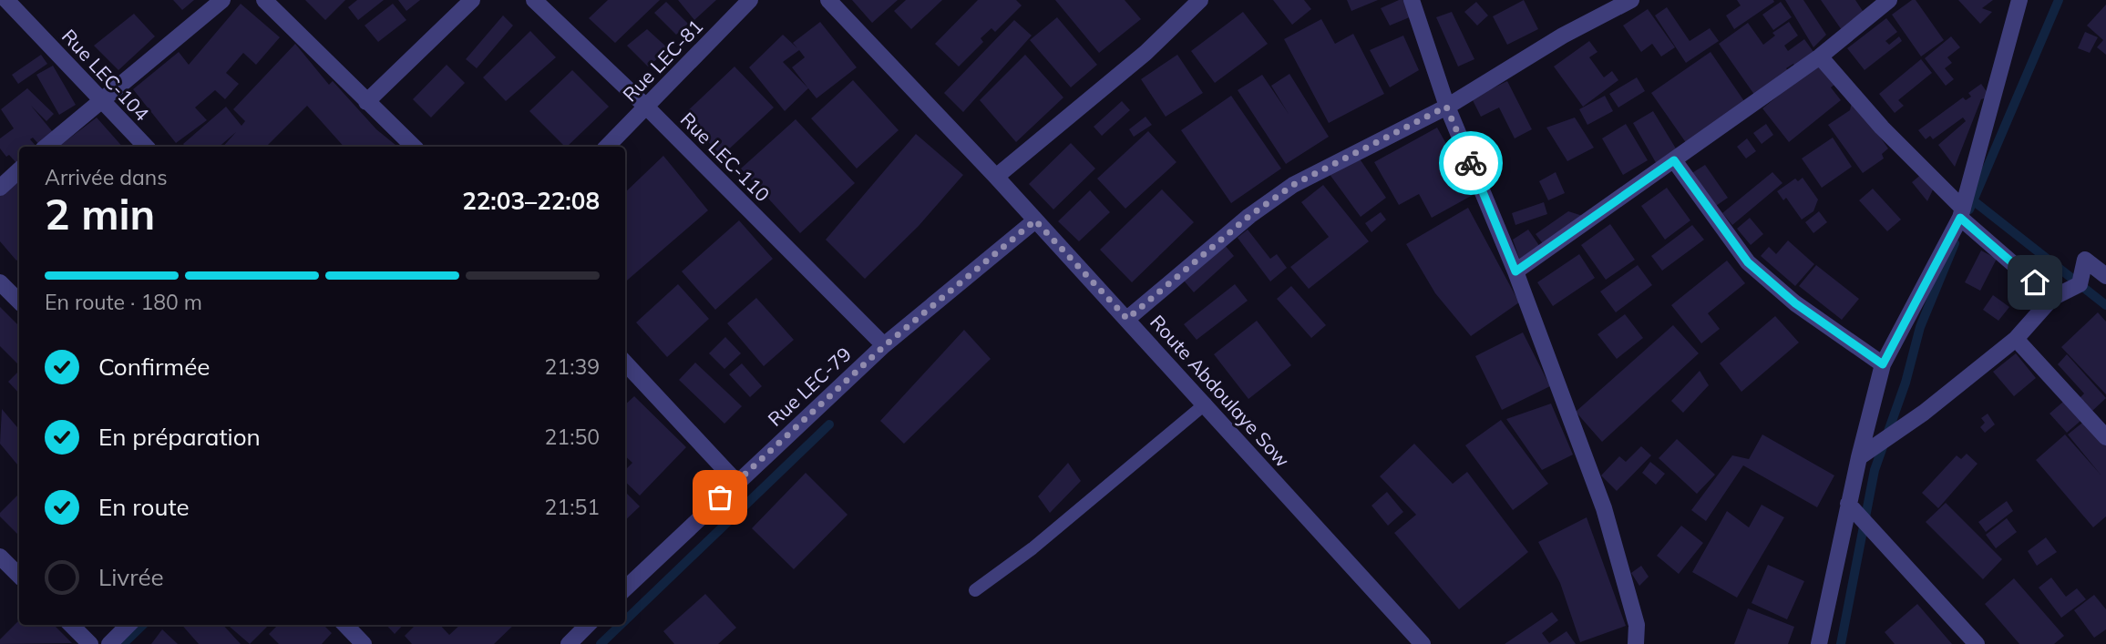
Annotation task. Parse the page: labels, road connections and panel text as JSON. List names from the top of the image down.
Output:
{
  "streets": {
    "street": [
      "Rue LEC-81",
      "Rue LEC-104",
      "Rue LEC-110",
      "Rue LEC-79",
      "Route Abdoulaye Sow"
    ]
  },
  "crossings": [
    ["Rue LEC-81", "Rue LEC-110"],
    ["Rue LEC-110", "Rue LEC-79"],
    ["Rue LEC-79", "Route Abdoulaye Sow"]
  ],
  "page": {
    "heading": ["2 min", "Arrivée dans", "22:03–22:08"],
    "bar": "En route · 180 m",
    "list": [
      ["Confirmée", "21:39"],
      ["En préparation", "21:50"],
      ["En route", "21:51"],
      "Livrée"
    ]
  }
}
